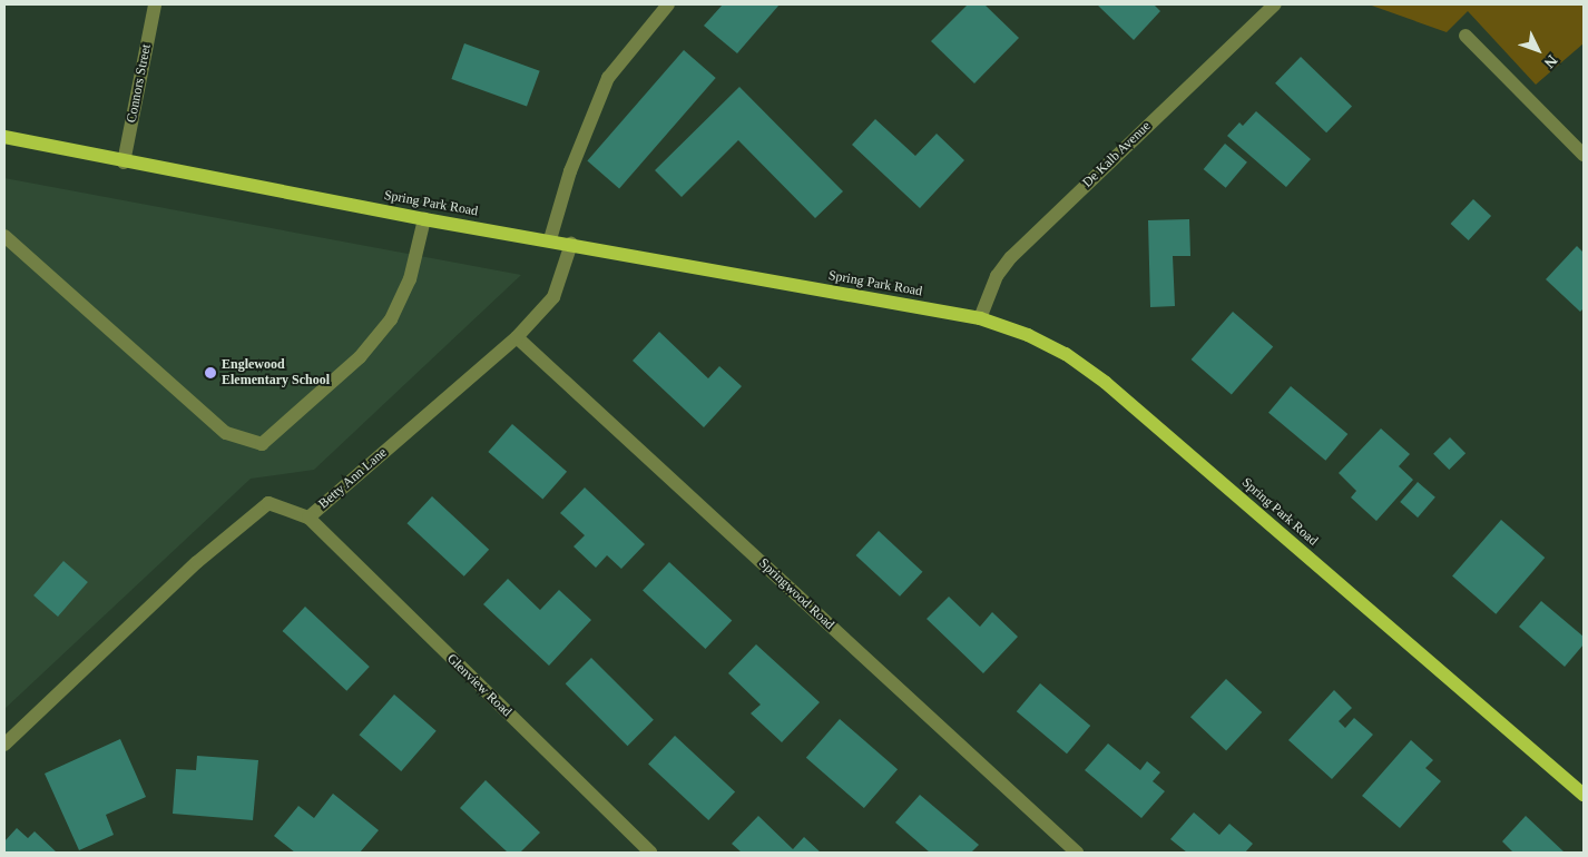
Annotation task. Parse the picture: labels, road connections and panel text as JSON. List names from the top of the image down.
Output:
{
  "streets": {
    "main road": ["Spring Park Road"],
    "street": [
      "Connors Street",
      "De Kalb Avenue",
      "Betty Ann Lane",
      "Springwood Road",
      "Glenview Road"
    ]
  },
  "crossings": [
    ["Connors Street", "Spring Park Road"],
    ["De Kalb Avenue", "Spring Park Road"],
    ["Spring Park Road", "Betty Ann Lane"],
    ["Betty Ann Lane", "Springwood Road"],
    ["Betty Ann Lane", "Glenview Road"]
  ],
  "places": ["Englewood Elementary School"],
  "north": "bottom right"
}
